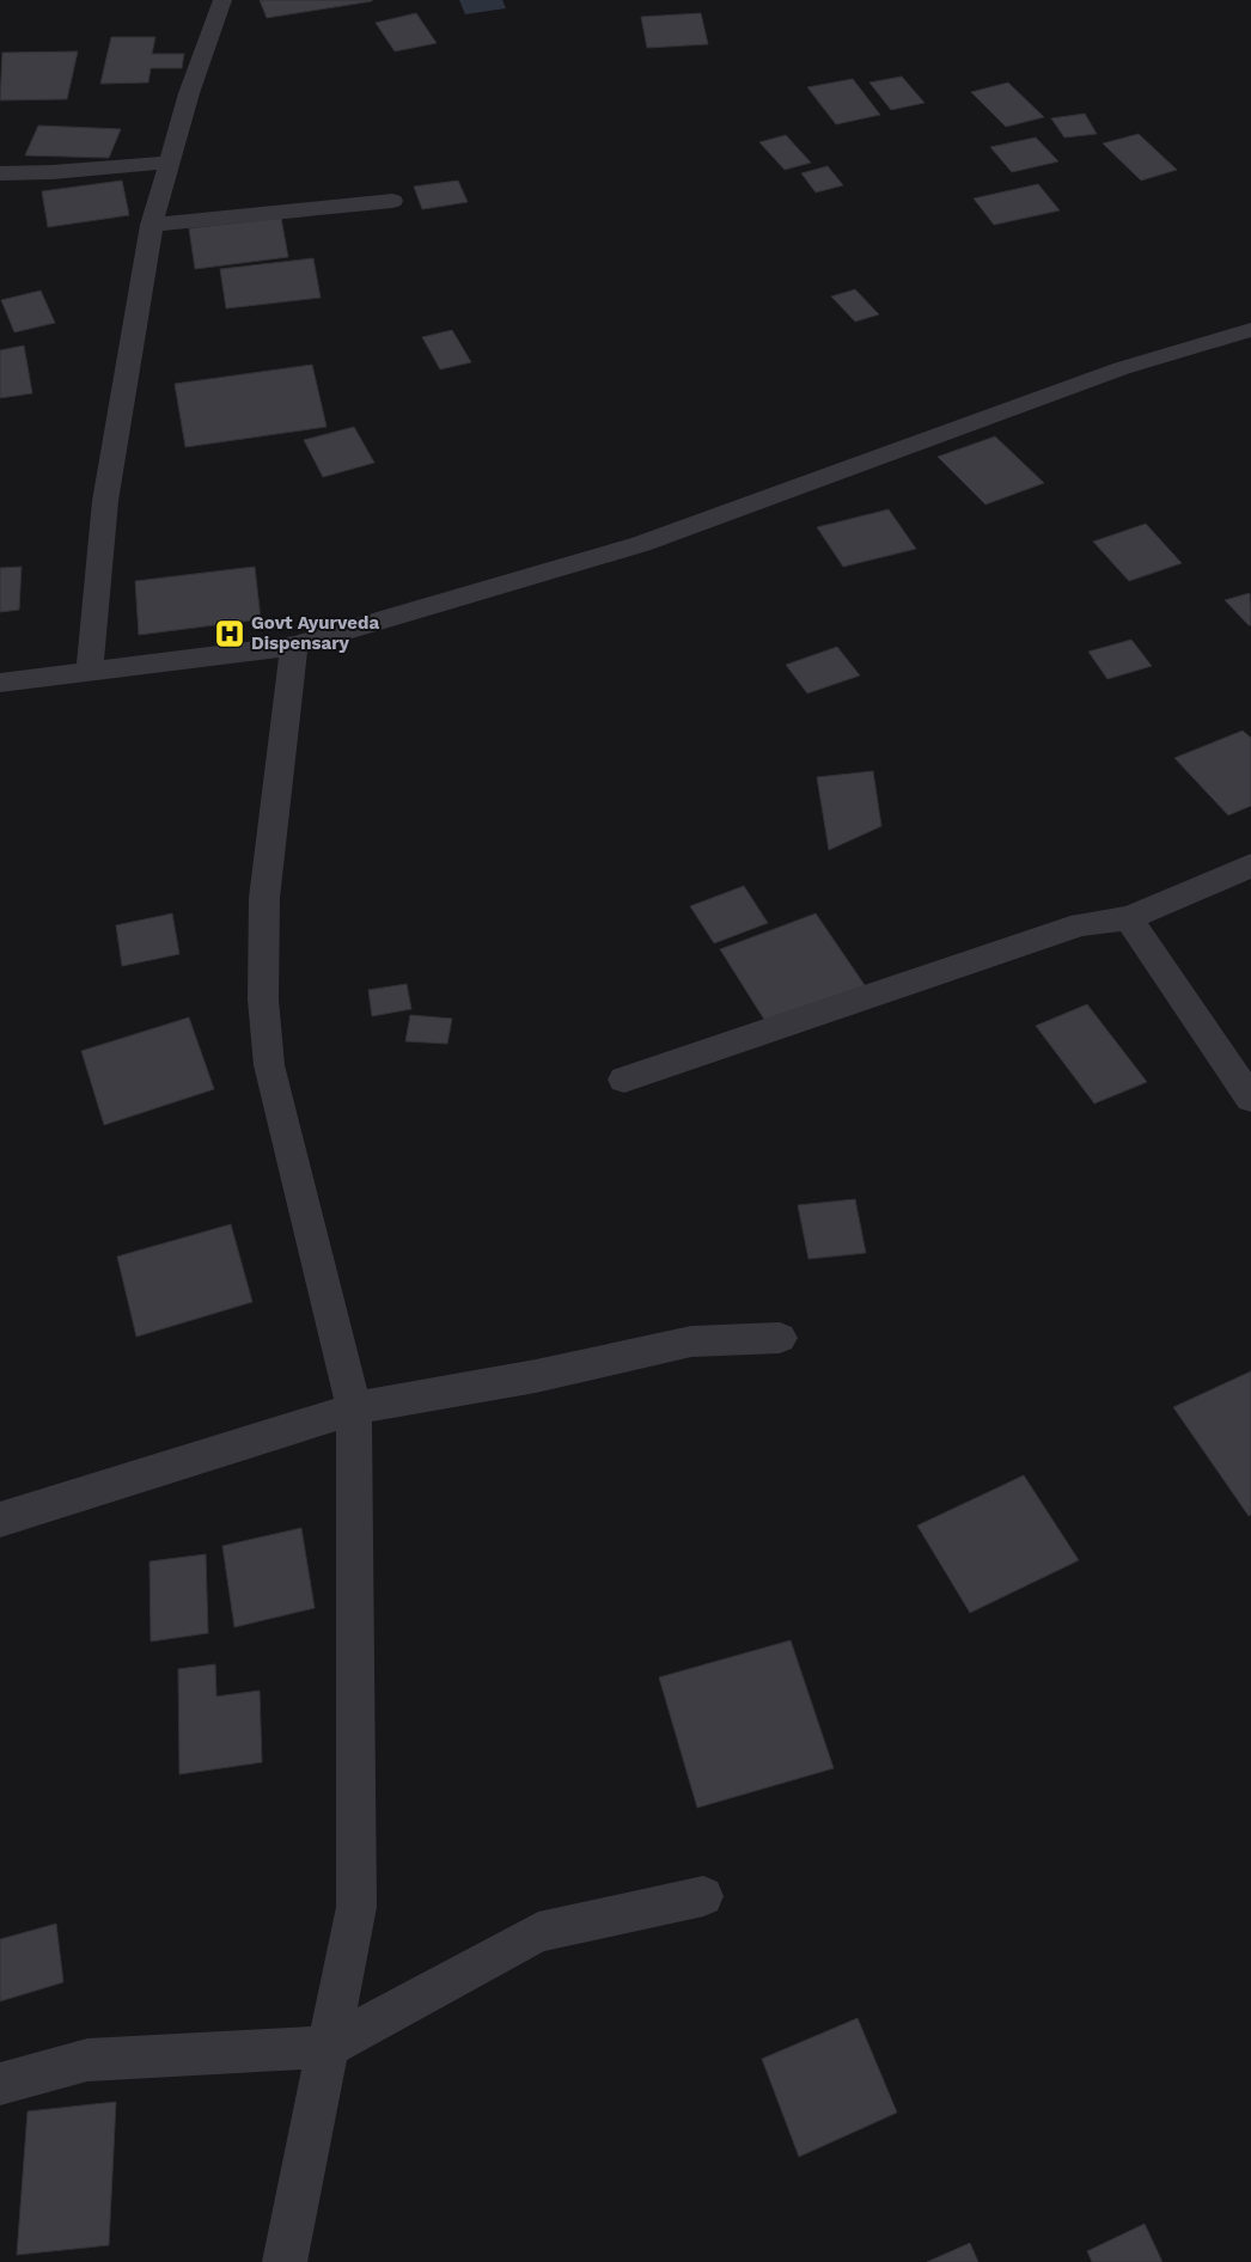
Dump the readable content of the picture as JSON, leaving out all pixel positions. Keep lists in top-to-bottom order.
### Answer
{
  "places": {
    "hospital": ["Govt Ayurveda Dispensary"]
  }
}
